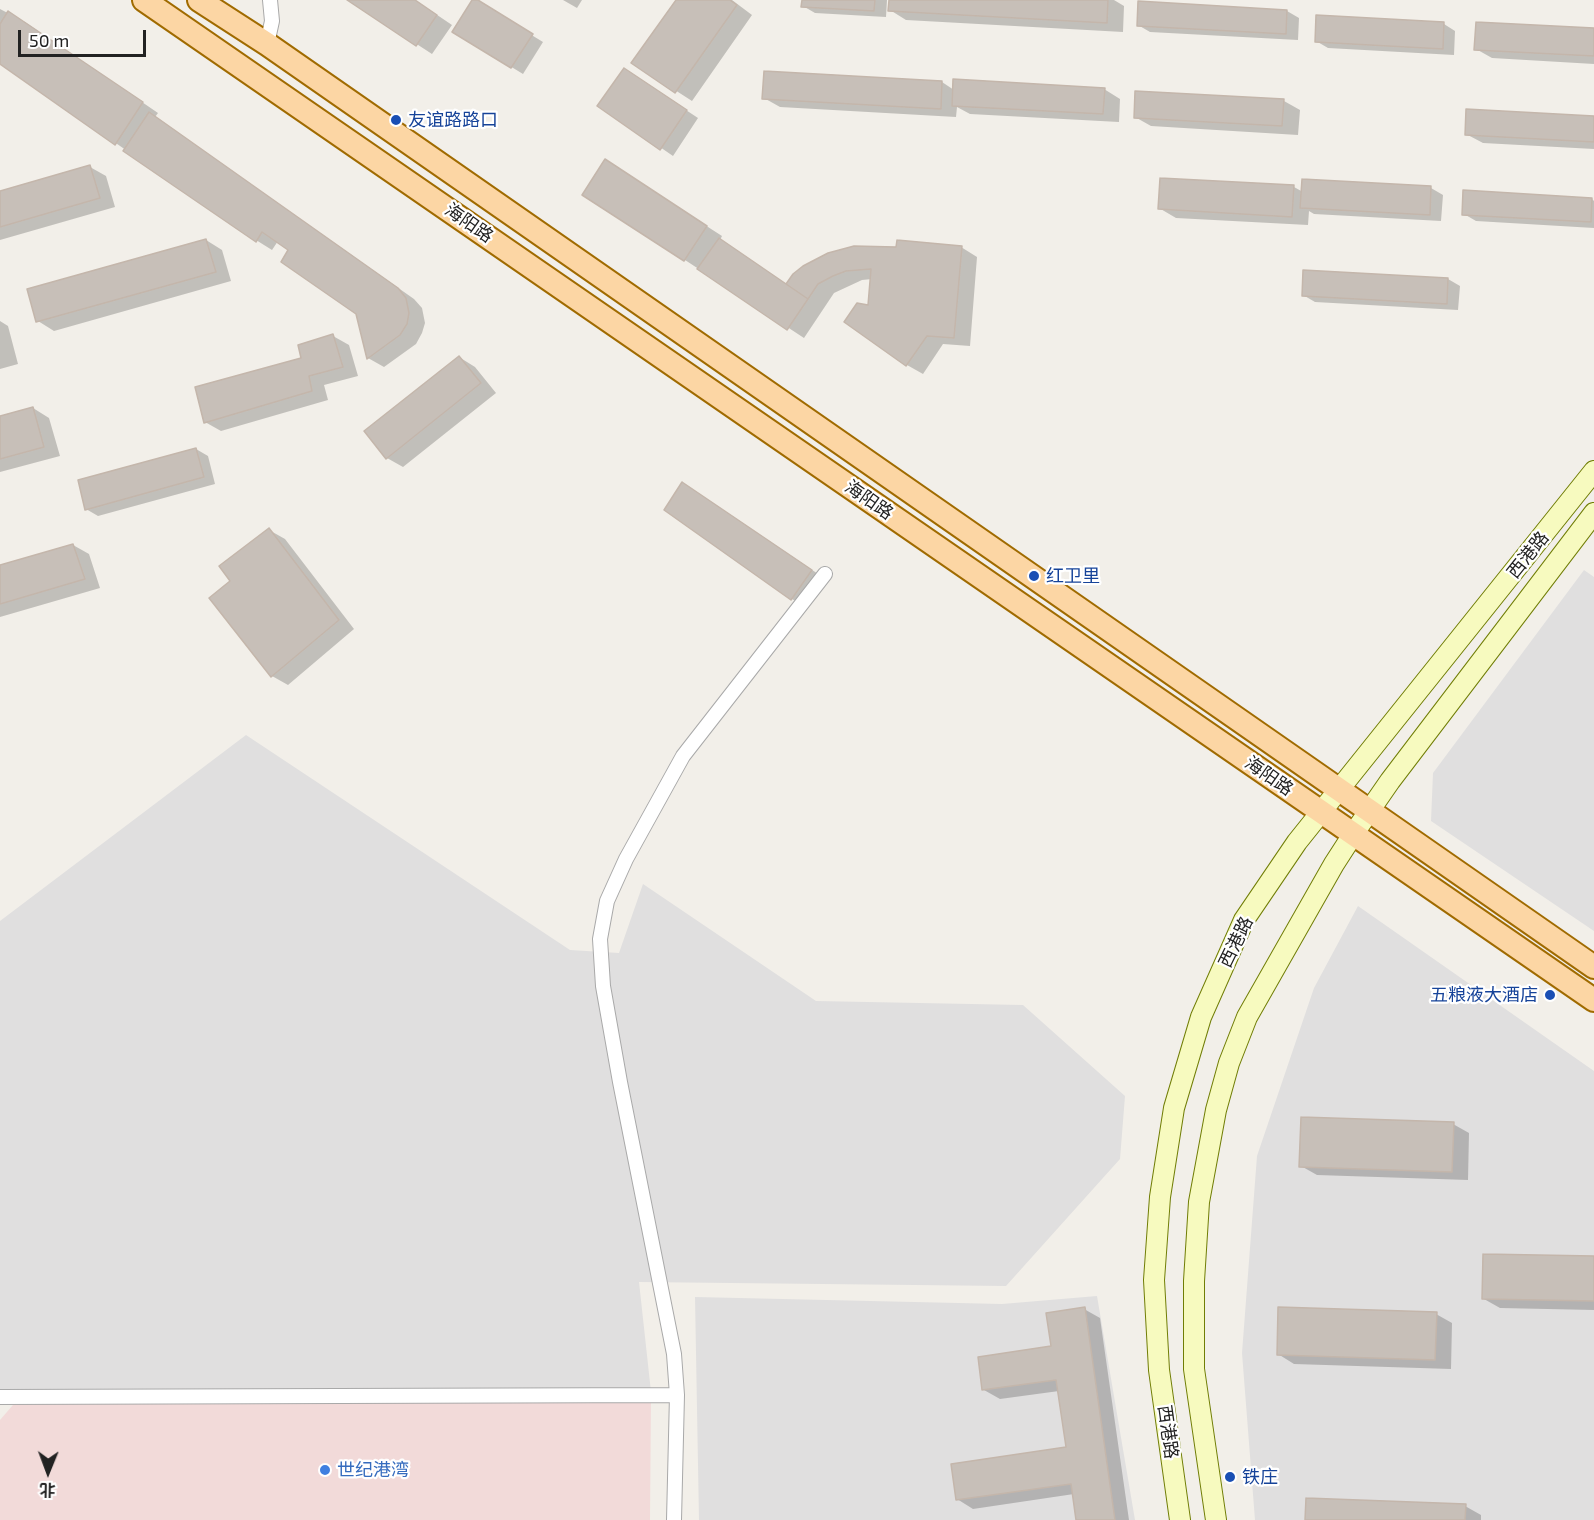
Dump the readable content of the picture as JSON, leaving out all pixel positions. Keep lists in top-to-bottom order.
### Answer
{
  "streets": {
    "main road": ["海阳路", "西港路"]
  },
  "crossings": [
    ["海阳路", "西港路"]
  ],
  "places": [
    "友谊路路口",
    "红卫里",
    "五粮液大酒店",
    "世纪港湾",
    "铁庄"
  ],
  "scale_bar": "50 m",
  "north": "bottom"
}
